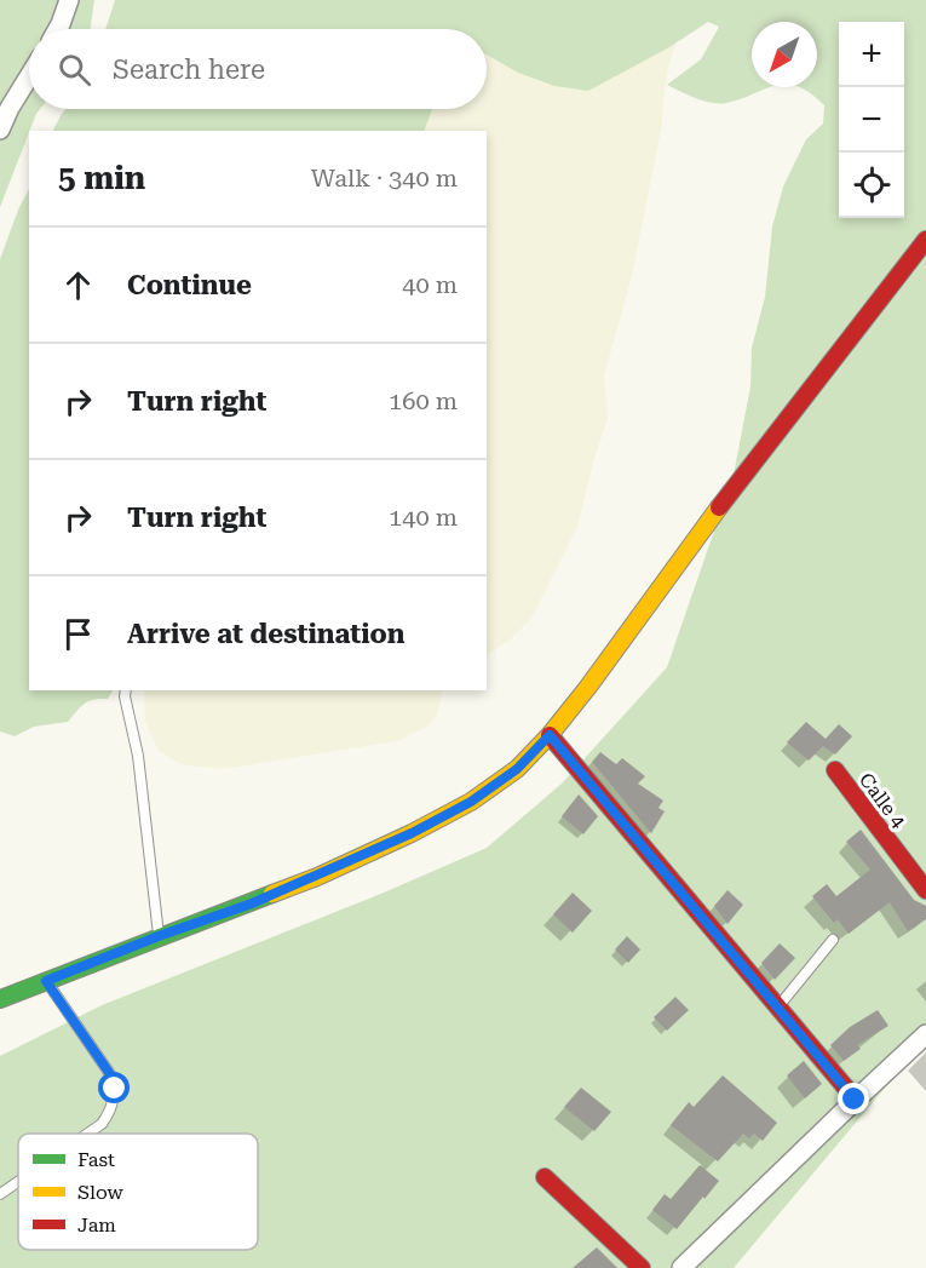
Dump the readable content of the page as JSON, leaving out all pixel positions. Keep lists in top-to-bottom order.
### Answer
{
  "streets": {
    "street": ["Calle 4"]
  },
  "legend": ["Fast", "Slow", "Jam"],
  "north": "bottom left",
  "page": {
    "map_buttons": ["+", "−"],
    "search": "Search here",
    "heading": ["5 min", "Walk · 340 m"],
    "list": [
      ["Continue", "40 m"],
      ["Turn right", "160 m"],
      ["Turn right", "140 m"],
      "Arrive at destination"
    ]
  }
}
